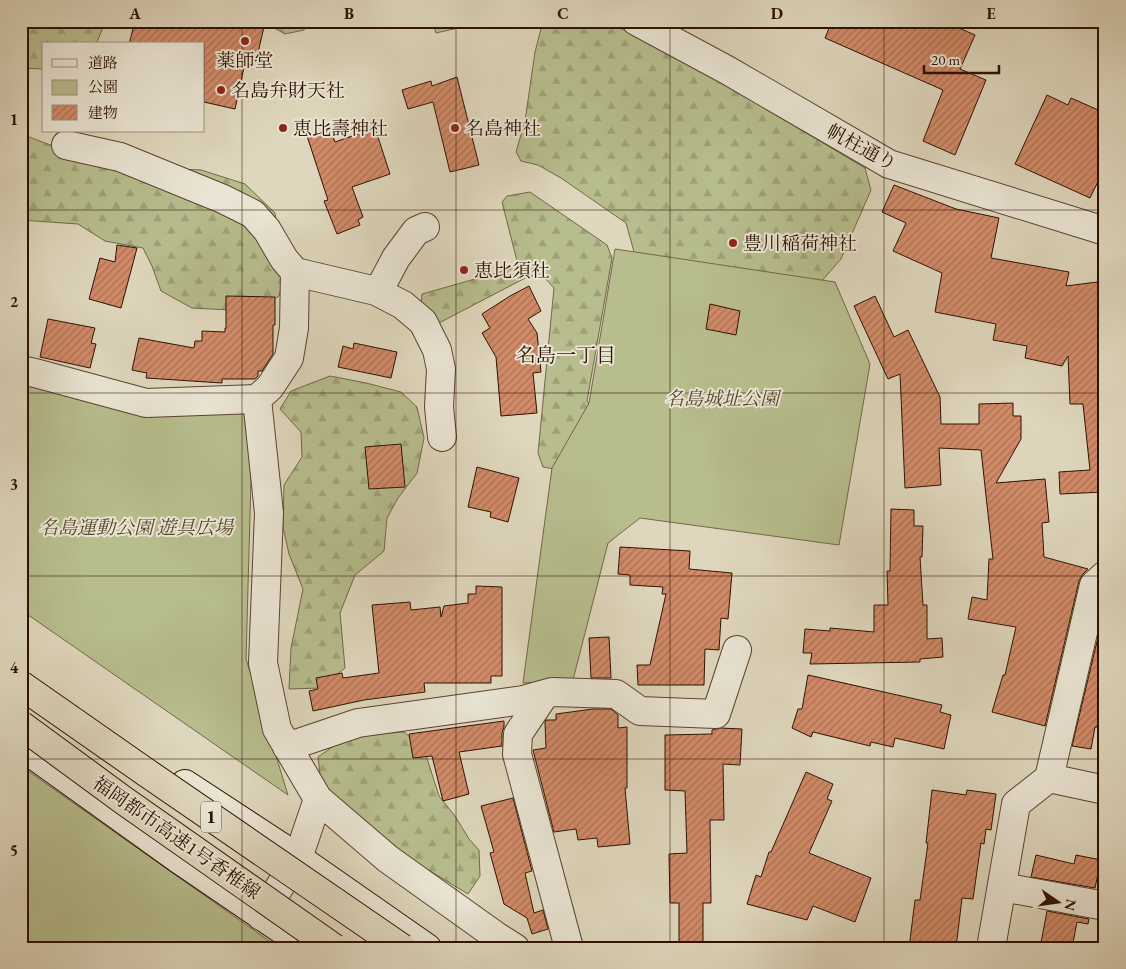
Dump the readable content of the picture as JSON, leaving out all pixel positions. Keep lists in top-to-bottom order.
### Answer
{
  "streets": {
    "highway": ["1", "福岡都市高速1号香椎線"],
    "street": ["帆柱通り"]
  },
  "districts": ["名島一丁目"],
  "parks": ["名島城址公園", "名島運動公園 遊具広場"],
  "places": [
    "薬師堂",
    "名島弁財天社",
    "恵比壽神社",
    "名島神社",
    "豊川稲荷神社",
    "恵比須社"
  ],
  "legend": ["道路", "公園", "建物"],
  "scale_bar": "20 m",
  "north": "right",
  "grid": {
    "columns": [
      "A",
      "B",
      "C",
      "D",
      "E"
    ],
    "rows": [
      "1",
      "2",
      "3",
      "4",
      "5"
    ]
  }
}
